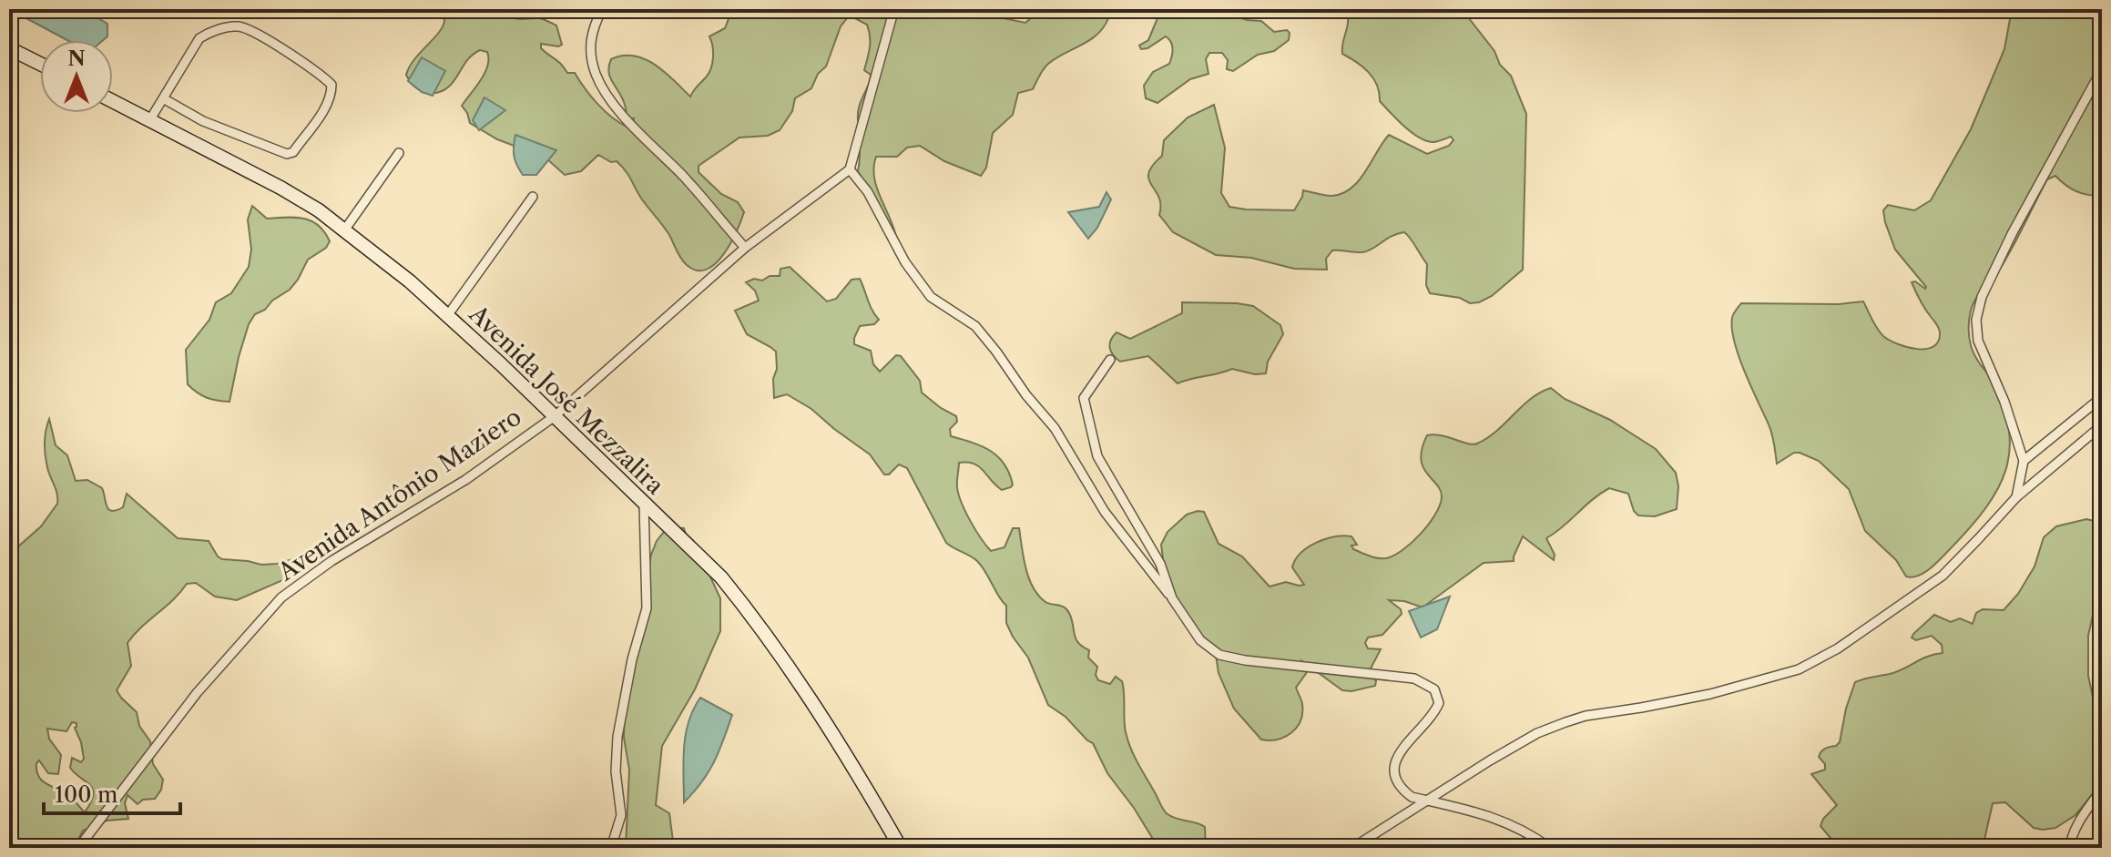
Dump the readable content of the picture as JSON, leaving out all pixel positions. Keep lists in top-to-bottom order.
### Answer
{
  "streets": {
    "main road": ["Avenida José Mezzalira"],
    "street": ["Avenida Antônio Maziero"]
  },
  "crossings": [
    ["Avenida José Mezzalira", "Avenida Antônio Maziero"]
  ],
  "scale_bar": "100 m",
  "north": "top"
}
